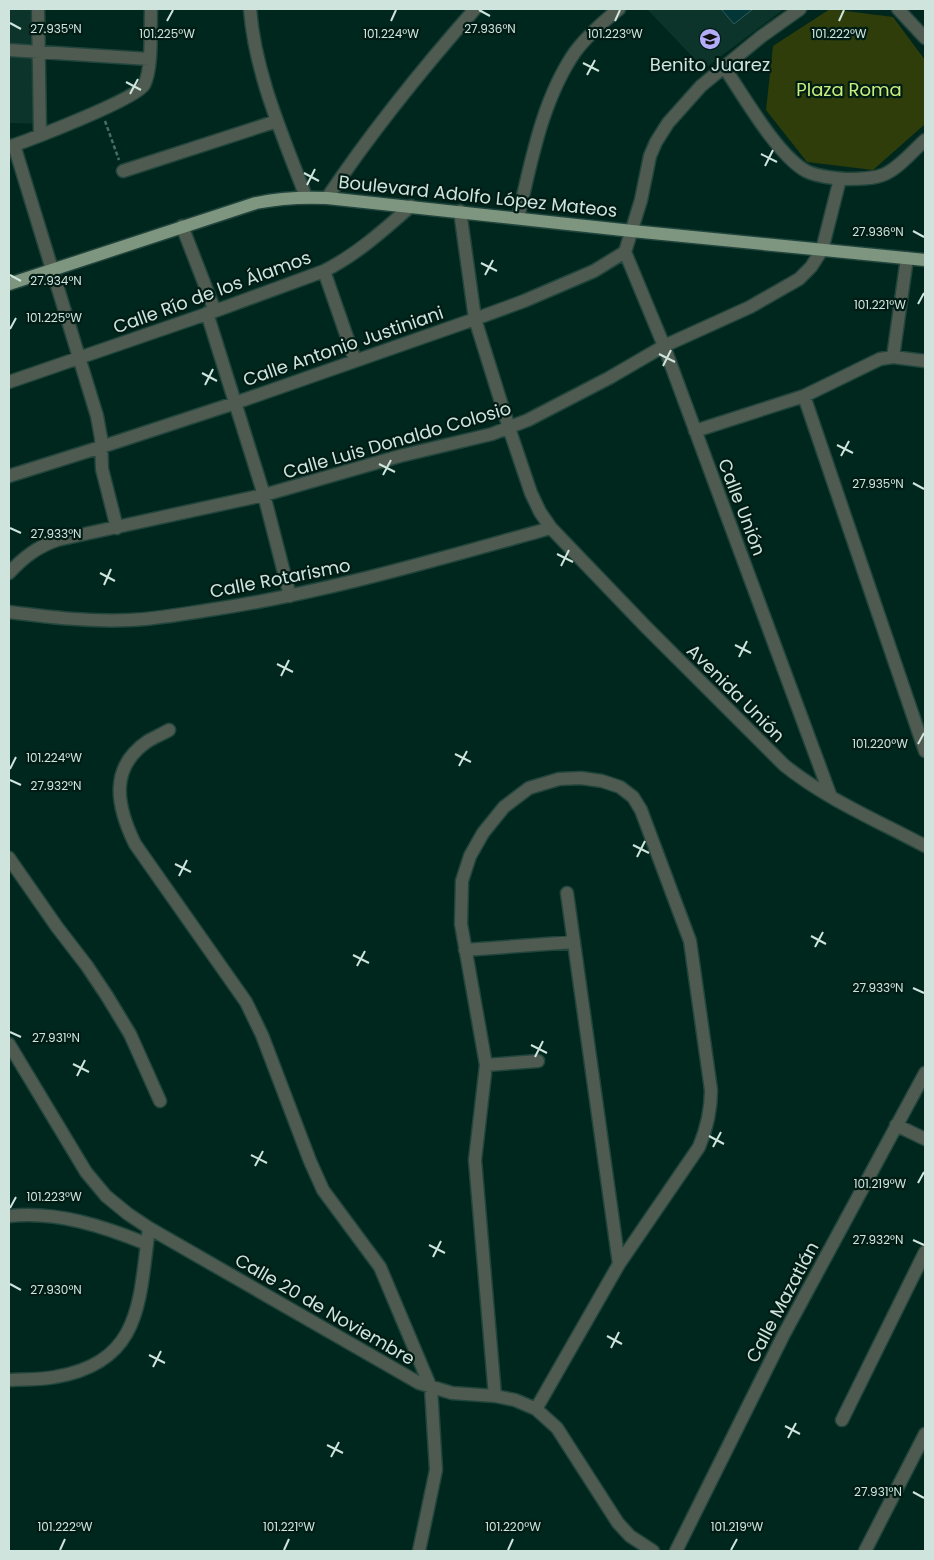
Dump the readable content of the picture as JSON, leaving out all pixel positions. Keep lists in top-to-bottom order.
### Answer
{
  "streets": {
    "main road": ["Boulevard Adolfo López Mateos"],
    "street": [
      "Calle Río de los Álamos",
      "Calle Antonio Justiniani",
      "Calle Luis Donaldo Colosio",
      "Calle Unión",
      "Calle Rotarismo",
      "Avenida Unión",
      "Calle Mazatlán",
      "Calle 20 de Noviembre"
    ]
  },
  "crossings": [
    ["Boulevard Adolfo López Mateos", "Calle Río de los Álamos"],
    ["Boulevard Adolfo López Mateos", "Calle Luis Donaldo Colosio"],
    ["Boulevard Adolfo López Mateos", "Avenida Unión"],
    ["Calle Antonio Justiniani", "Calle Unión"],
    ["Calle Antonio Justiniani", "Avenida Unión"],
    ["Calle Luis Donaldo Colosio", "Calle Unión"],
    ["Calle Luis Donaldo Colosio", "Avenida Unión"],
    ["Calle Unión", "Avenida Unión"],
    ["Calle Rotarismo", "Avenida Unión"]
  ],
  "parks": ["Plaza Roma"],
  "places": {
    "school or university": ["Benito Juarez"]
  },
  "coordinates": [
    "27.936°N",
    "27.935°N",
    "101.225°W",
    "101.224°W",
    "101.223°W",
    "101.222°W",
    "27.934°N",
    "101.221°W",
    "27.933°N",
    "101.220°W",
    "27.932°N",
    "27.931°N",
    "101.219°W",
    "27.930°N"
  ]
}
